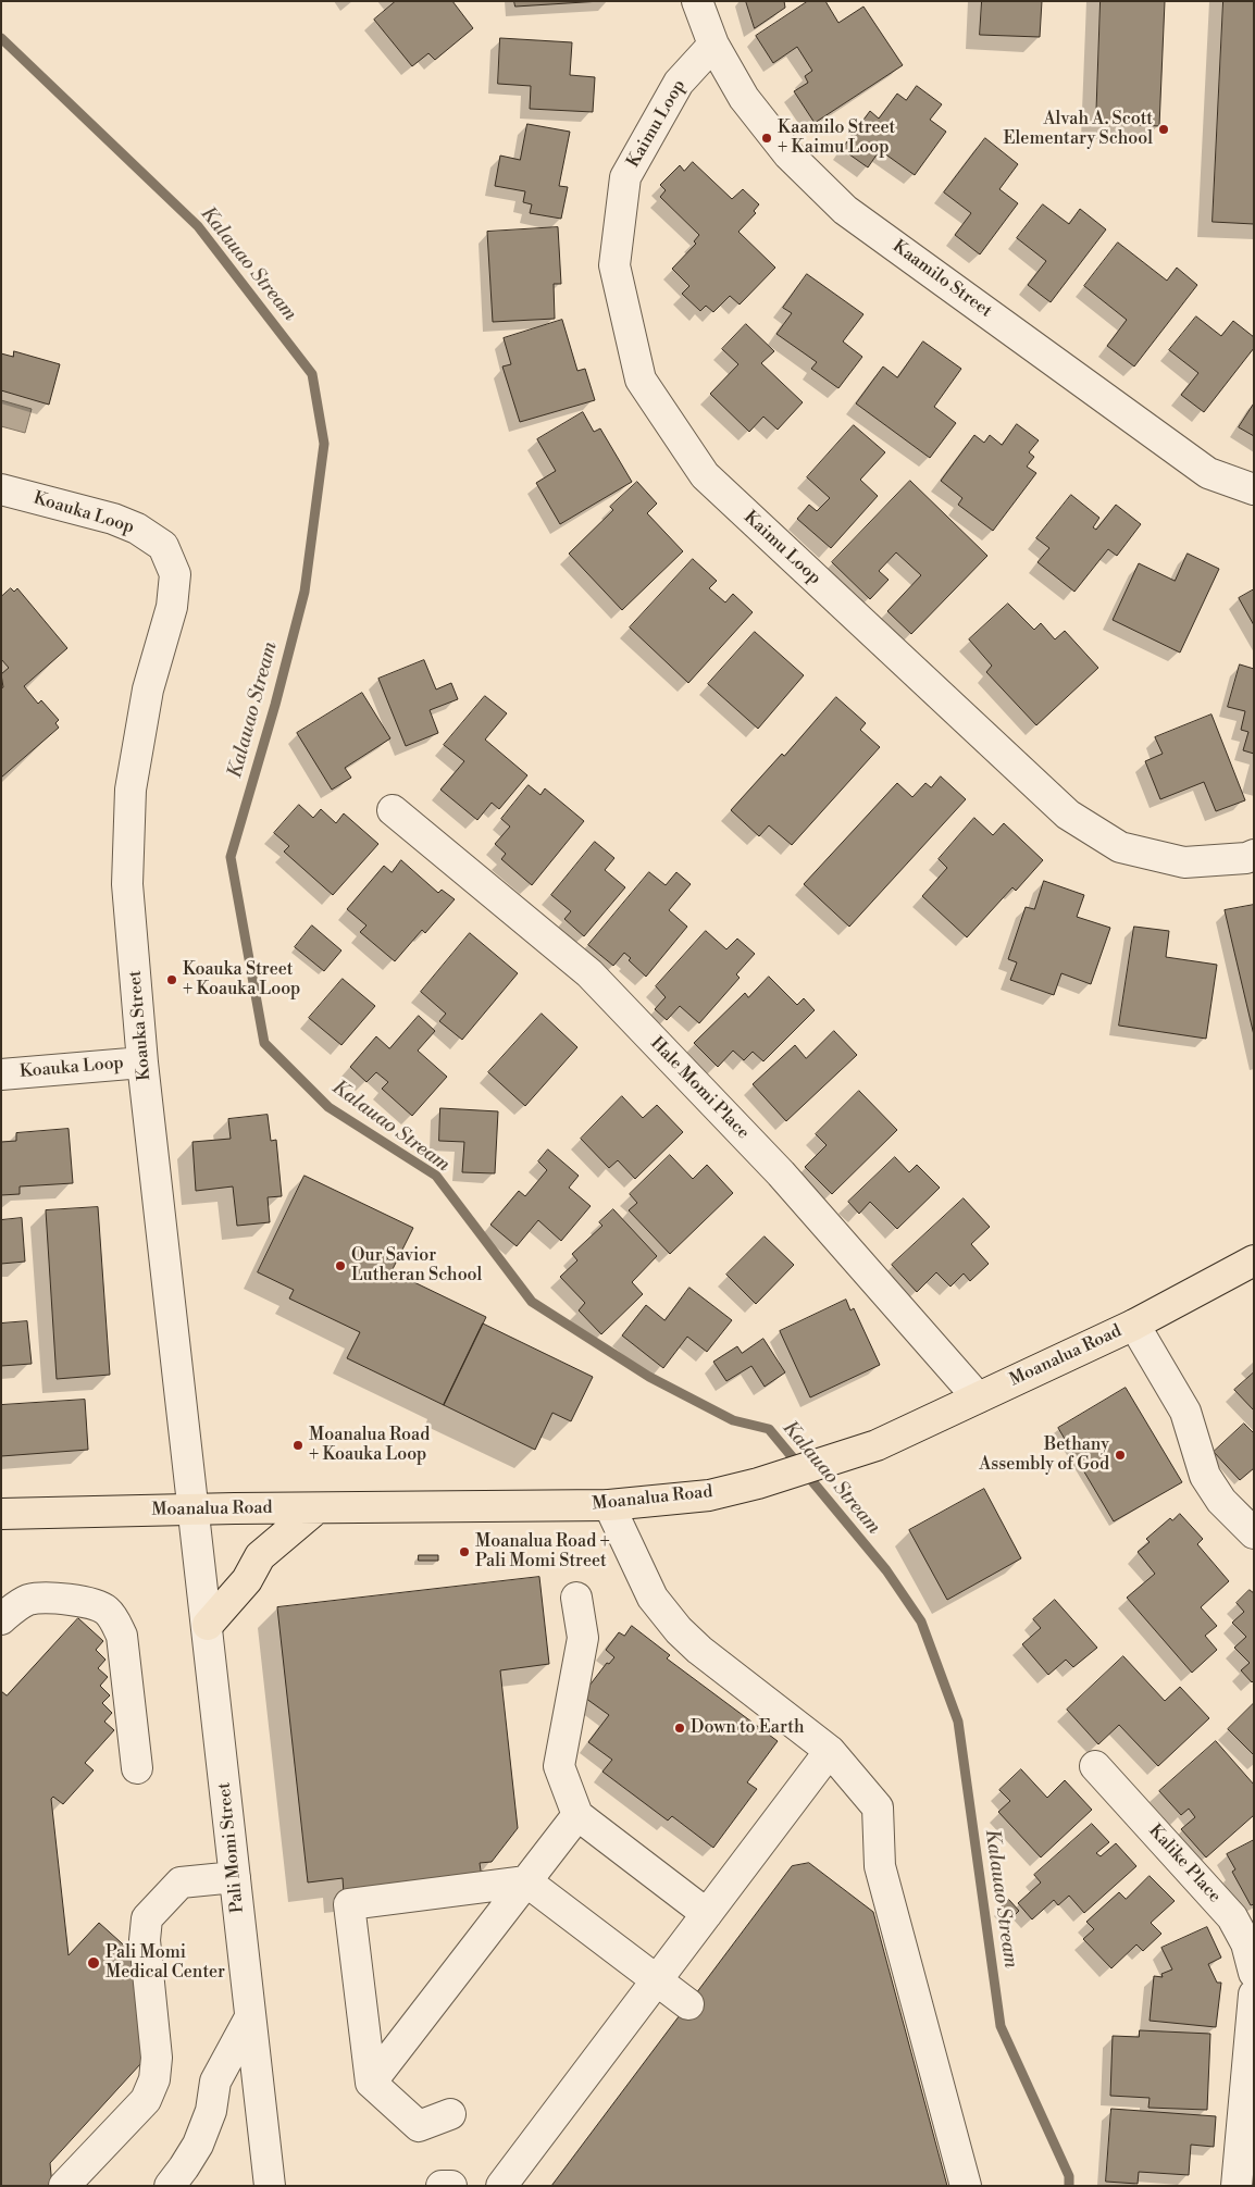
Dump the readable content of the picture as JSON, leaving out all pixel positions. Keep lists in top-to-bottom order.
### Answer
{
  "streets": {
    "main road": ["Moanalua Road"],
    "street": [
      "Kaimu Loop",
      "Kaamilo Street",
      "Koauka Loop",
      "Koauka Street",
      "Hale Momi Place",
      "Pali Momi Street",
      "Kalike Place"
    ]
  },
  "crossings": [
    ["Kaimu Loop", "Kaamilo Street"],
    ["Koauka Loop", "Koauka Street"],
    ["Koauka Street", "Moanalua Road"],
    ["Koauka Street", "Pali Momi Street"],
    ["Hale Momi Place", "Moanalua Road"],
    ["Moanalua Road", "Pali Momi Street"]
  ],
  "water": ["Kalauao Stream"],
  "places": [
    "Alvah A. Scott Elementary School",
    "Kaamilo Street + Kaimu Loop",
    "Koauka Street + Koauka Loop",
    "Our Savior Lutheran School",
    "Moanalua Road + Koauka Loop",
    "Bethany Assembly of God",
    "Moanalua Road + Pali Momi Street",
    "Down to Earth",
    "Pali Momi Medical Center"
  ]
}
